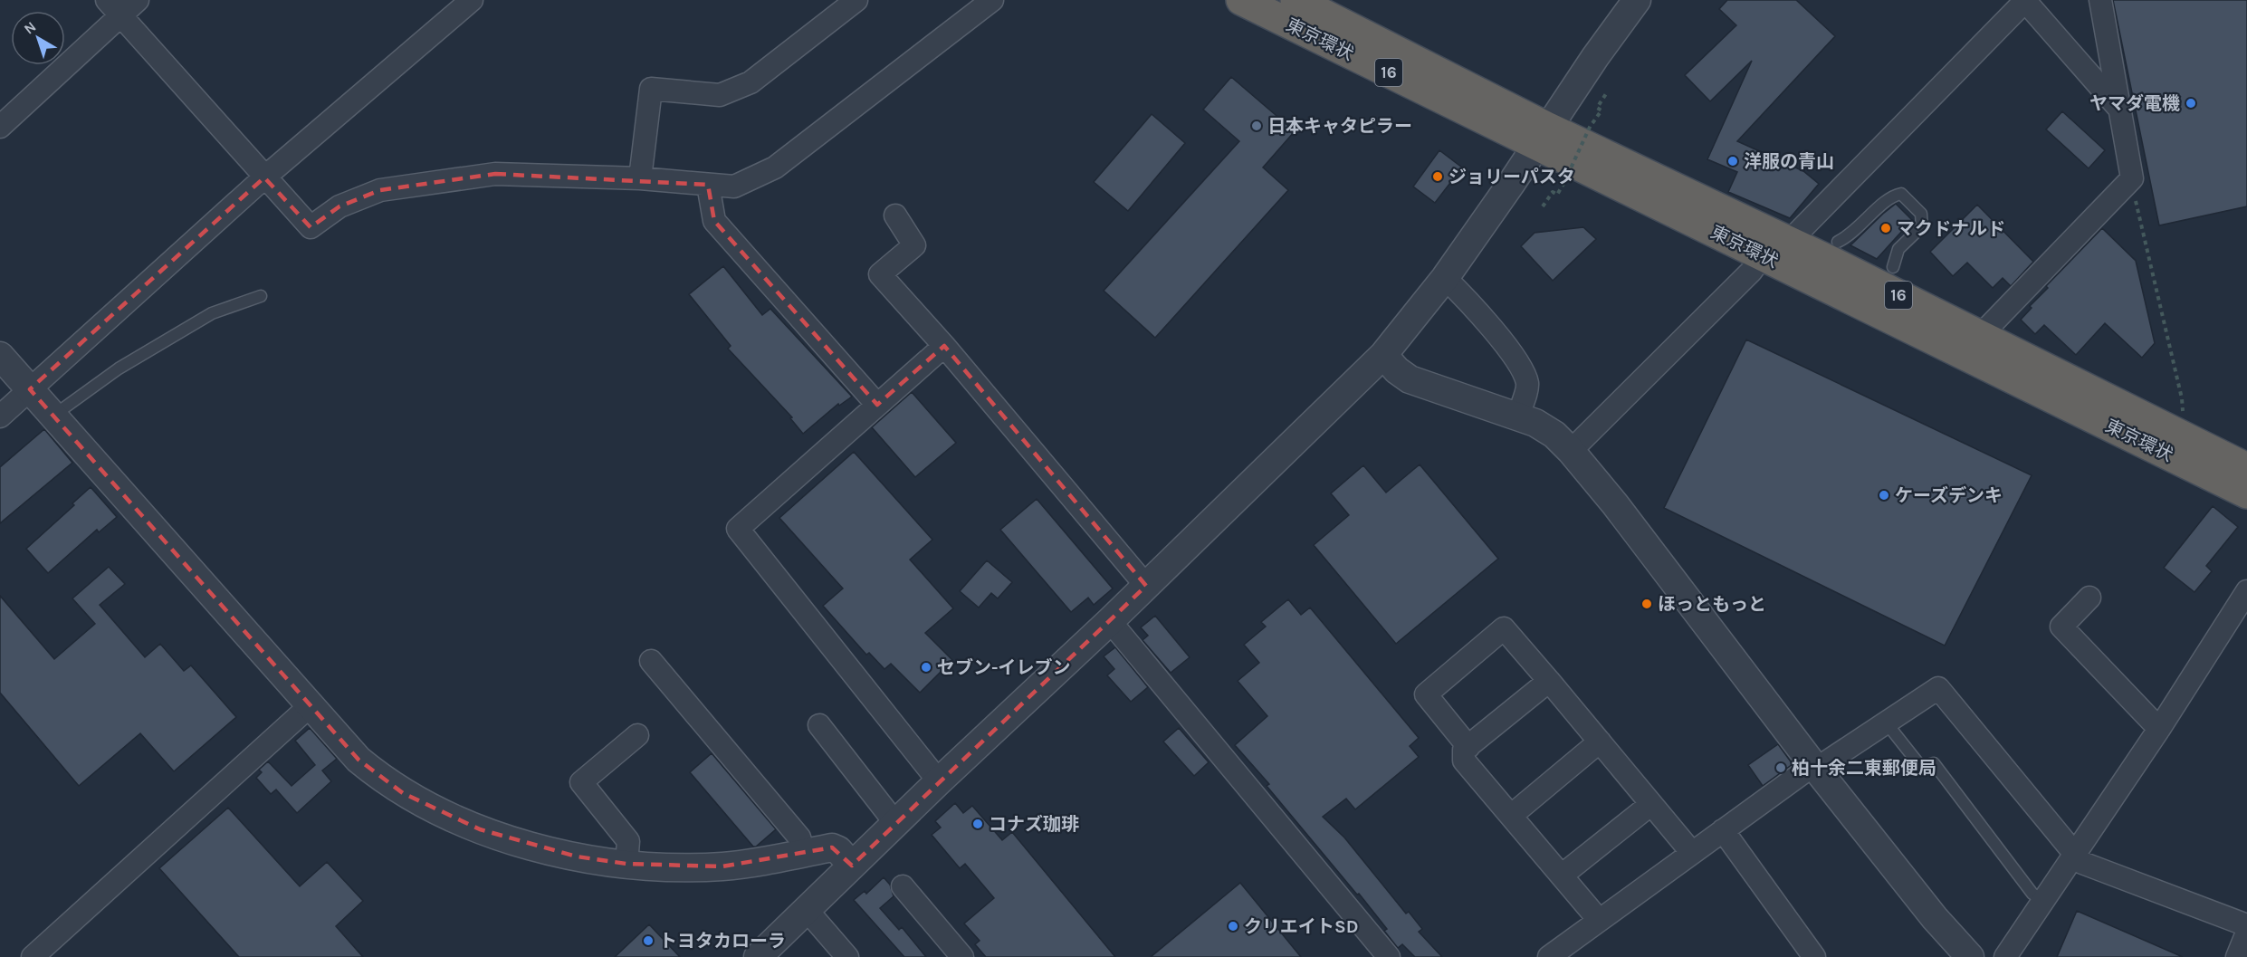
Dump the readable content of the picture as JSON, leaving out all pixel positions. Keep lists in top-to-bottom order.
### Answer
{
  "streets": {
    "highway": ["東京環状", "16"]
  },
  "places": [
    "ヤマダ電機",
    "日本キャタピラー",
    "洋服の青山",
    "ジョリーパスタ",
    "マクドナルド",
    "ケーズデンキ",
    "ほっともっと",
    "セブン-イレブン",
    "柏十余二東郵便局",
    "コナズ珈琲",
    "クリエイトSD",
    "トヨタカローラ"
  ],
  "north": "top left"
}
